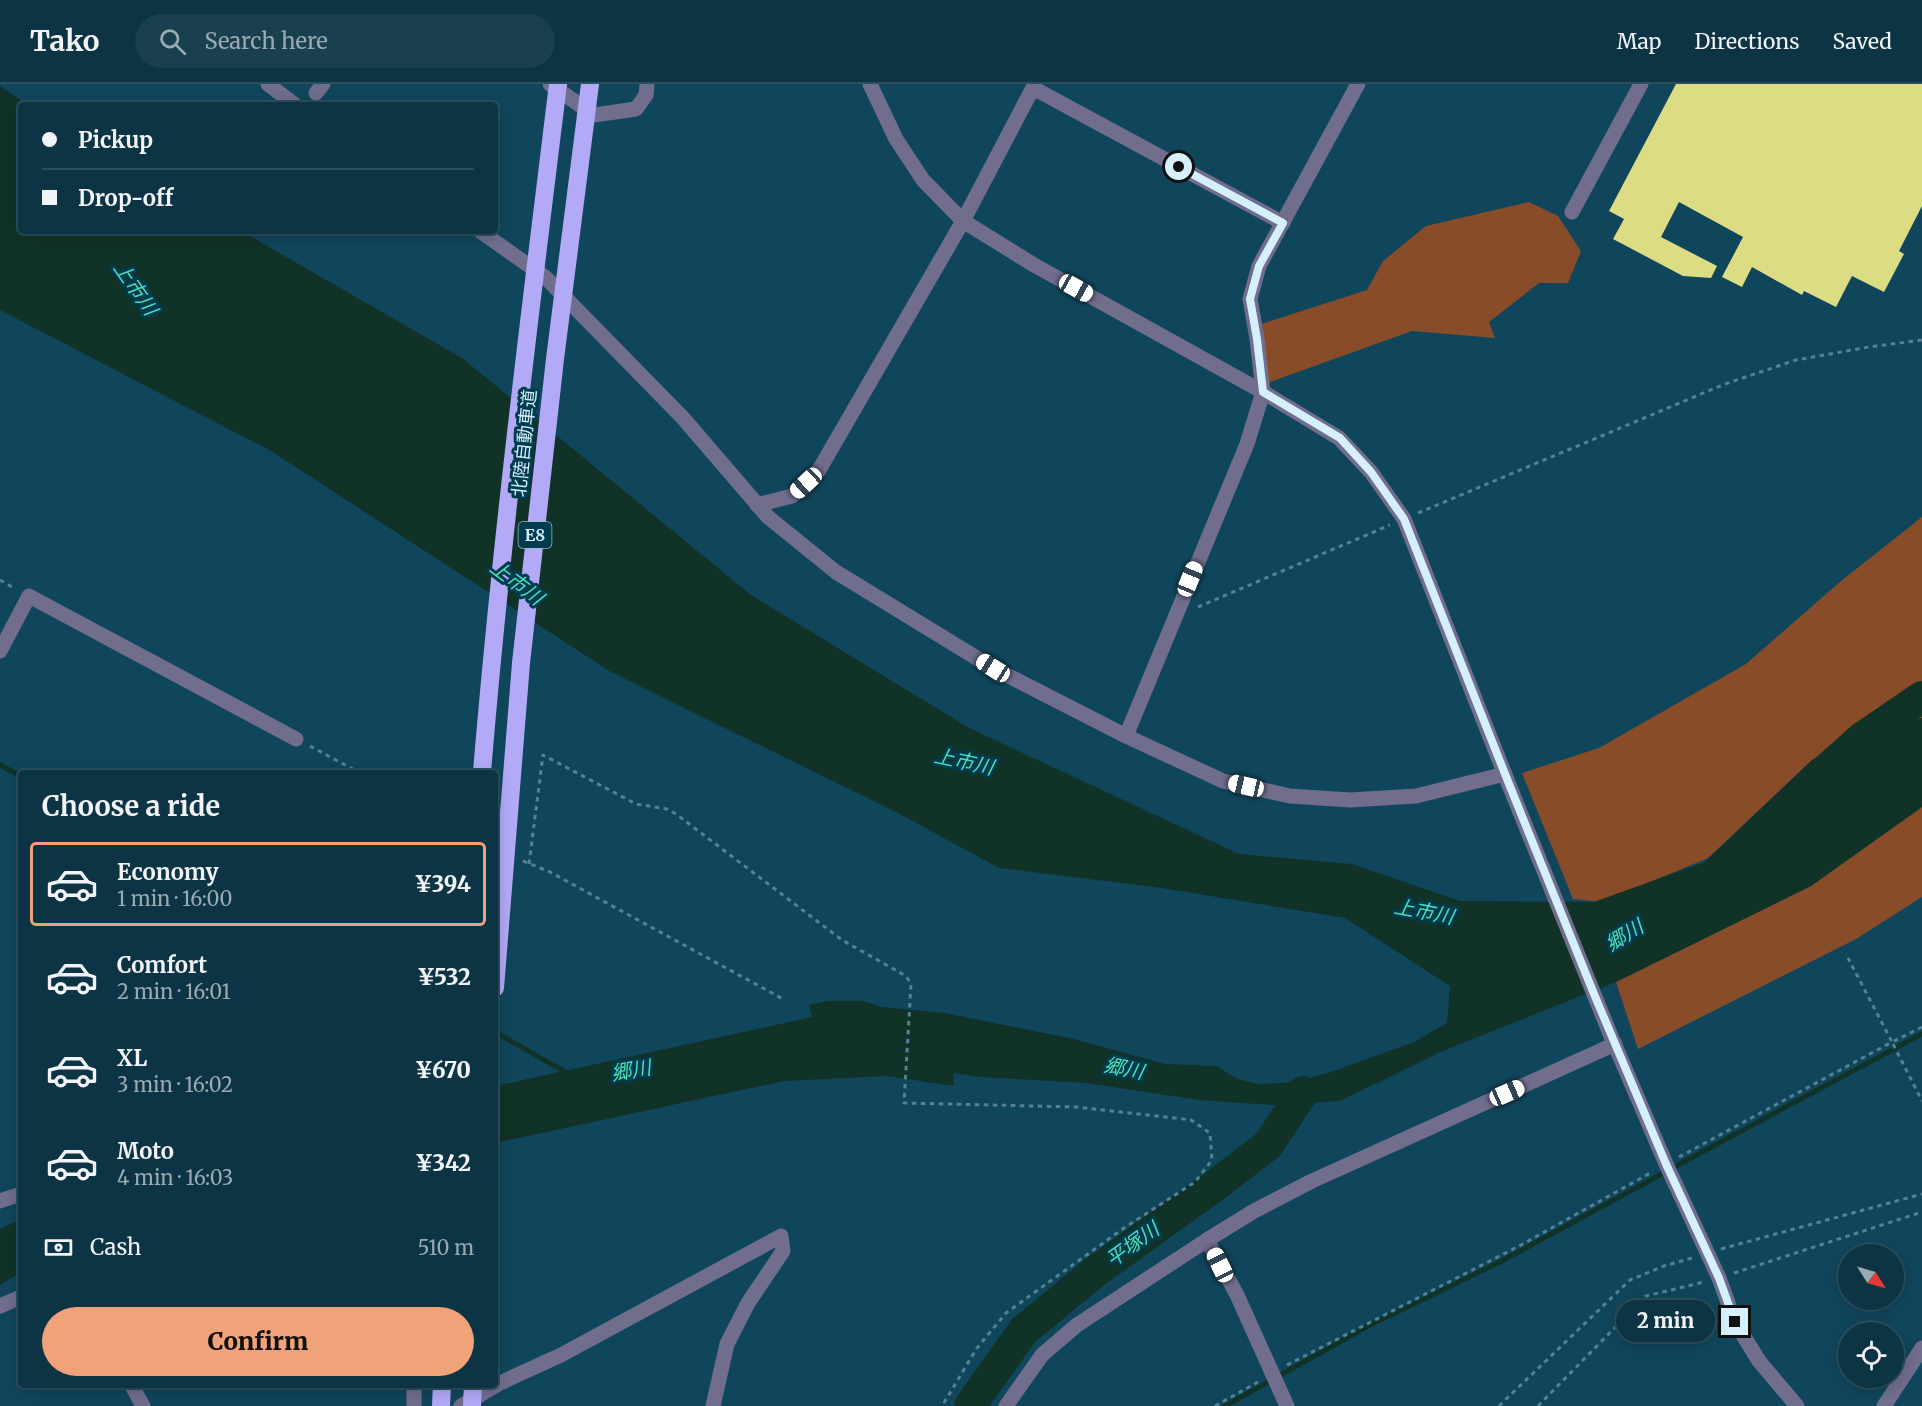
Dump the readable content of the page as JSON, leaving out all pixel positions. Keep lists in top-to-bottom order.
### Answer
{
  "streets": {
    "highway": ["北陸自動車道", "E8"]
  },
  "water": ["上市川", "郷川", "平塚川"],
  "north": "bottom right",
  "page": {
    "header": "Tako",
    "search": "Search here",
    "nav": ["Map", "Directions", "Saved"],
    "banner": ["Pickup", "Drop-off"],
    "heading": "Choose a ride",
    "list": [
      {
        "name": "Economy",
        "note": "1 min · 16:00",
        "value": "¥394"
      },
      {
        "name": "Comfort",
        "note": "2 min · 16:01",
        "value": "¥532"
      },
      {
        "name": "XL",
        "note": "3 min · 16:02",
        "value": "¥670"
      },
      {
        "name": "Moto",
        "note": "4 min · 16:03",
        "value": "¥342"
      }
    ],
    "pay": ["Cash", "510 m"],
    "buttons": "Confirm",
    "bubble": "2 min"
  }
}
